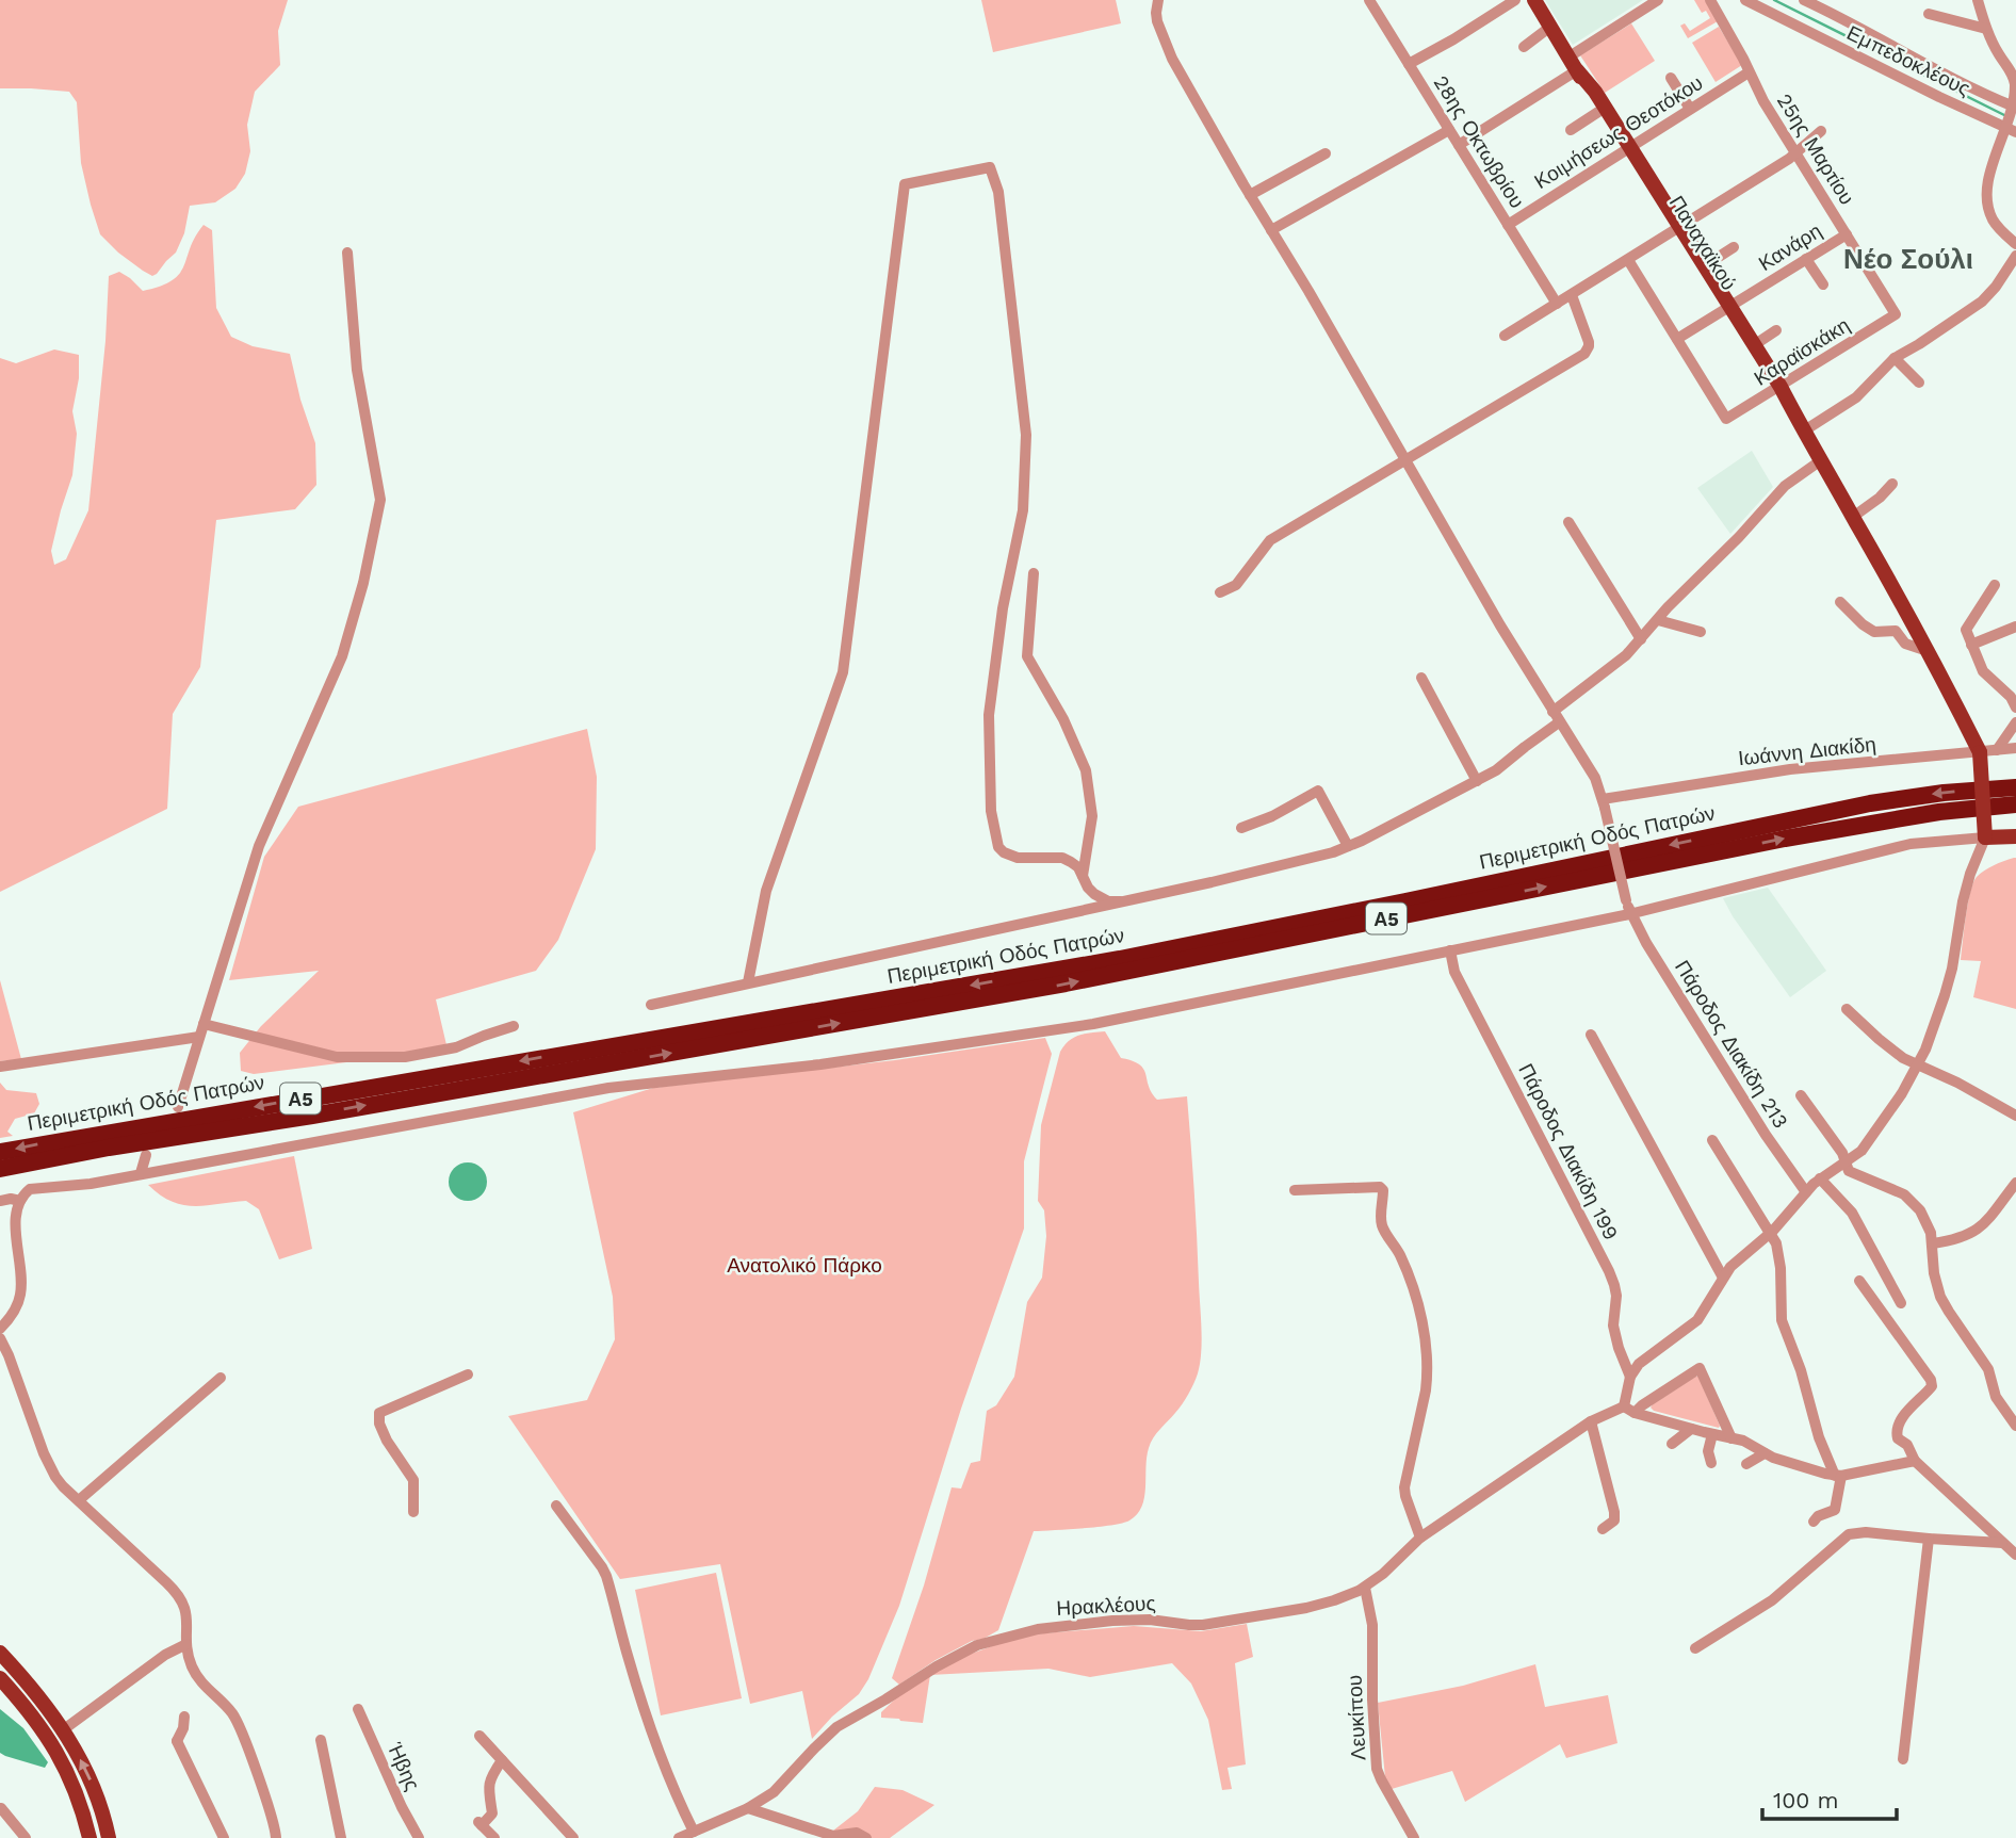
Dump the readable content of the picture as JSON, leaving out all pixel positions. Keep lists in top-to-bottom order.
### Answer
{
  "streets": {
    "highway": ["Περιμετρική Οδός Πατρών", "Α5"],
    "main road": ["Παναχαϊκού"],
    "street": [
      "Εμπεδοκλέους",
      "Κοιμήσεως Θεοτόκου",
      "28ης Οκτωβρίου",
      "25ης Μαρτίου",
      "Κανάρη",
      "Καραϊσκάκη",
      "Ιωάννη Διακίδη",
      "Πάροδος Διακίδη 213",
      "Πάροδος Διακίδη 199",
      "Ηρακλέους",
      "Λευκίπου",
      "Ήβης"
    ]
  },
  "crossings": [
    ["Κοιμήσεως Θεοτόκου", "28ης Οκτωβρίου"],
    ["Κοιμήσεως Θεοτόκου", "25ης Μαρτίου"],
    ["Κοιμήσεως Θεοτόκου", "Παναχαϊκού"],
    ["25ης Μαρτίου", "Κανάρη"],
    ["25ης Μαρτίου", "Καραϊσκάκη"],
    ["Παναχαϊκού", "Κανάρη"],
    ["Παναχαϊκού", "Καραϊσκάκη"],
    ["Παναχαϊκού", "Ιωάννη Διακίδη"],
    ["Κανάρη", "Καραϊσκάκη"],
    ["Ιωάννη Διακίδη", "Πάροδος Διακίδη 213"],
    ["Ηρακλέους", "Λευκίπου"]
  ],
  "districts": ["Νέο Σούλι"],
  "parks": ["Ανατολικό Πάρκο"],
  "scale_bar": "100 m"
}
